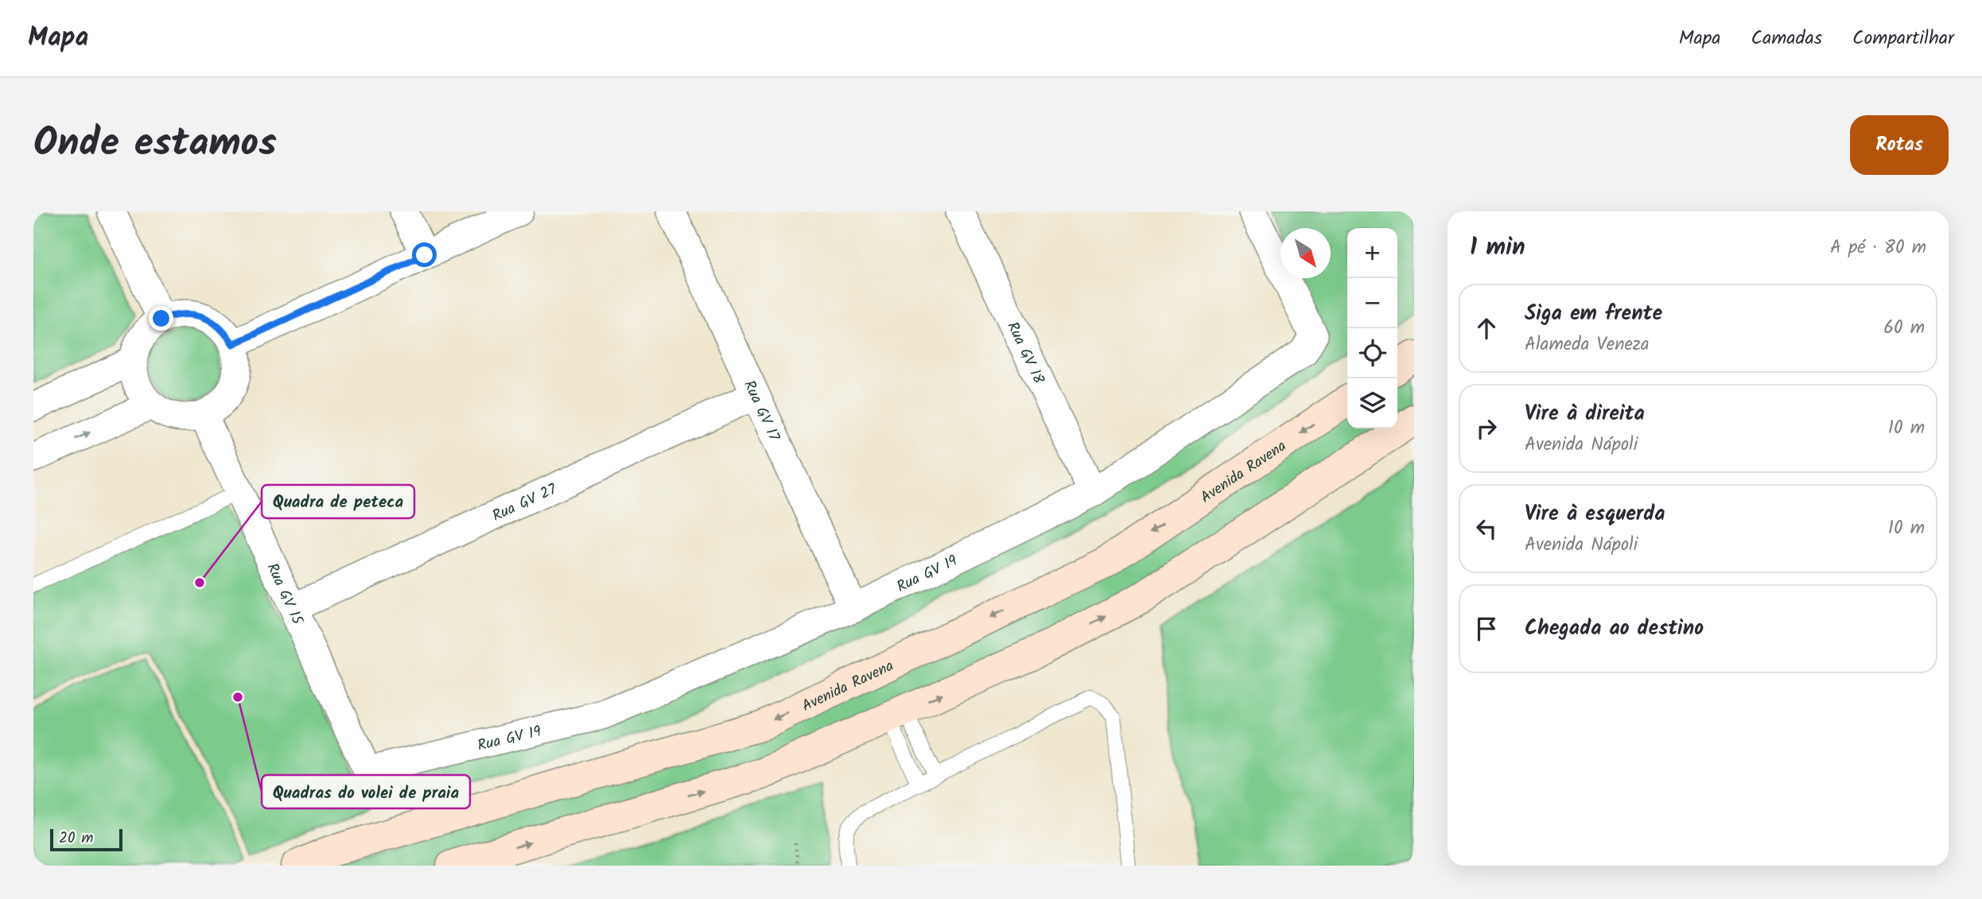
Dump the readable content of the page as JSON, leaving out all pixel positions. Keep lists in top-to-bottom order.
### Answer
{
  "streets": {
    "main road": ["Avenida Ravena"],
    "street": [
      "Rua GV 18",
      "Rua GV 17",
      "Rua GV 27",
      "Rua GV 19",
      "Rua GV 15"
    ]
  },
  "crossings": [
    ["Rua GV 18", "Rua GV 19"],
    ["Rua GV 17", "Rua GV 27"],
    ["Rua GV 17", "Rua GV 19"],
    ["Rua GV 27", "Rua GV 15"],
    ["Rua GV 19", "Rua GV 15"]
  ],
  "places": ["Quadra de peteca", "Quadras do volei de praia"],
  "scale_bar": "20 m",
  "north": "bottom right",
  "page": {
    "header": "Mapa",
    "nav": ["Mapa", "Camadas", "Compartilhar"],
    "title": "Onde estamos",
    "buttons": "Rotas",
    "heading": ["1 min", "A pé · 80 m"],
    "map_buttons": ["+", "−"],
    "list": [
      ["Siga em frente", "Alameda Veneza", "60 m"],
      ["Vire à direita", "Avenida Nápoli", "10 m"],
      ["Vire à esquerda", "Avenida Nápoli", "10 m"],
      "Chegada ao destino"
    ],
    "scale": "20 m"
  }
}
